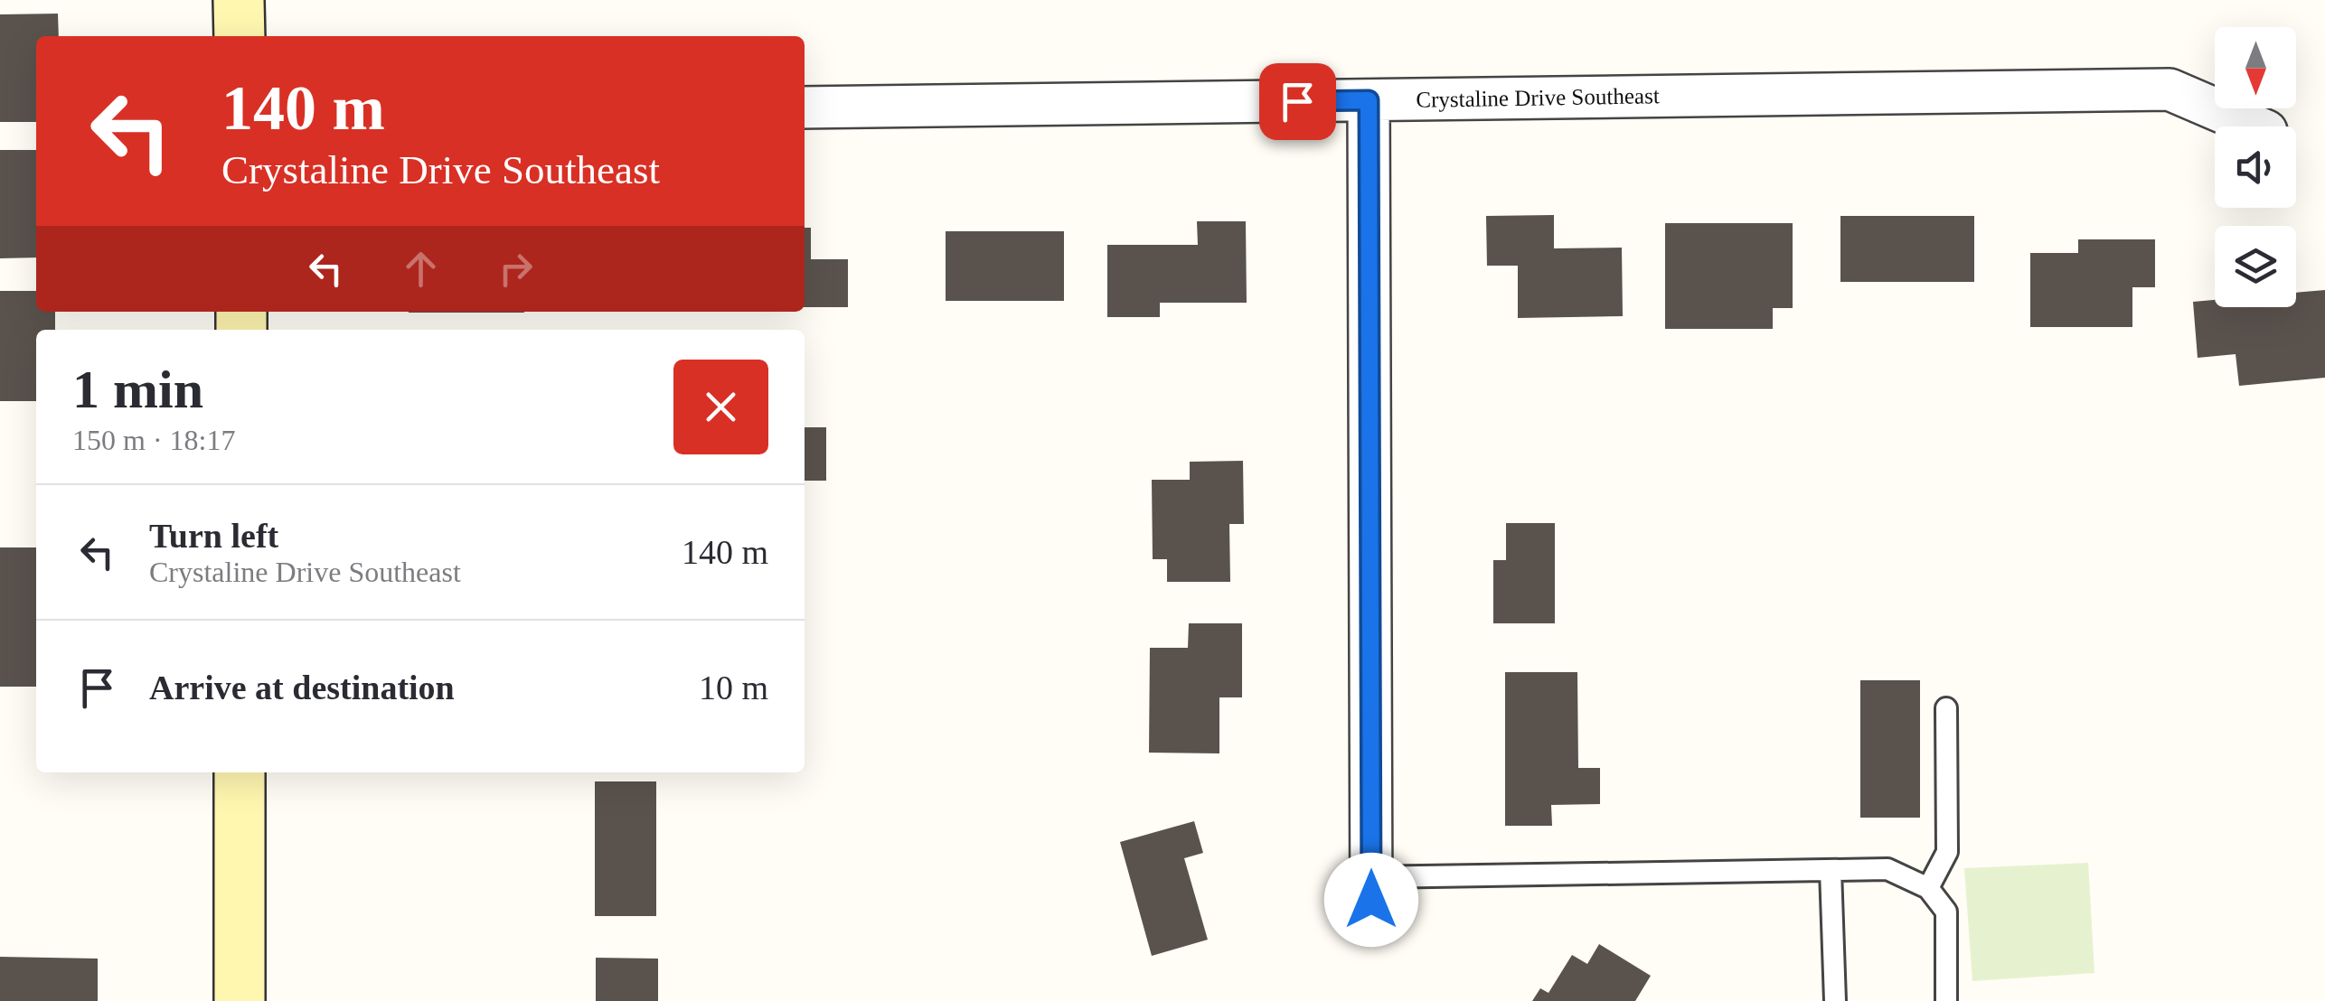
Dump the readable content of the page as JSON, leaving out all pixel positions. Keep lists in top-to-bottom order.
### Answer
{
  "streets": {
    "street": ["Crystaline Drive Southeast"]
  },
  "north": "bottom",
  "page": {
    "turn": ["140 m", "Crystaline Drive Southeast"],
    "heading": ["1 min", "150 m · 18:17"],
    "list": [
      {
        "name": "Turn left",
        "note": "Crystaline Drive Southeast",
        "value": "140 m"
      },
      {
        "name": "Arrive at destination",
        "value": "10 m"
      }
    ]
  }
}
